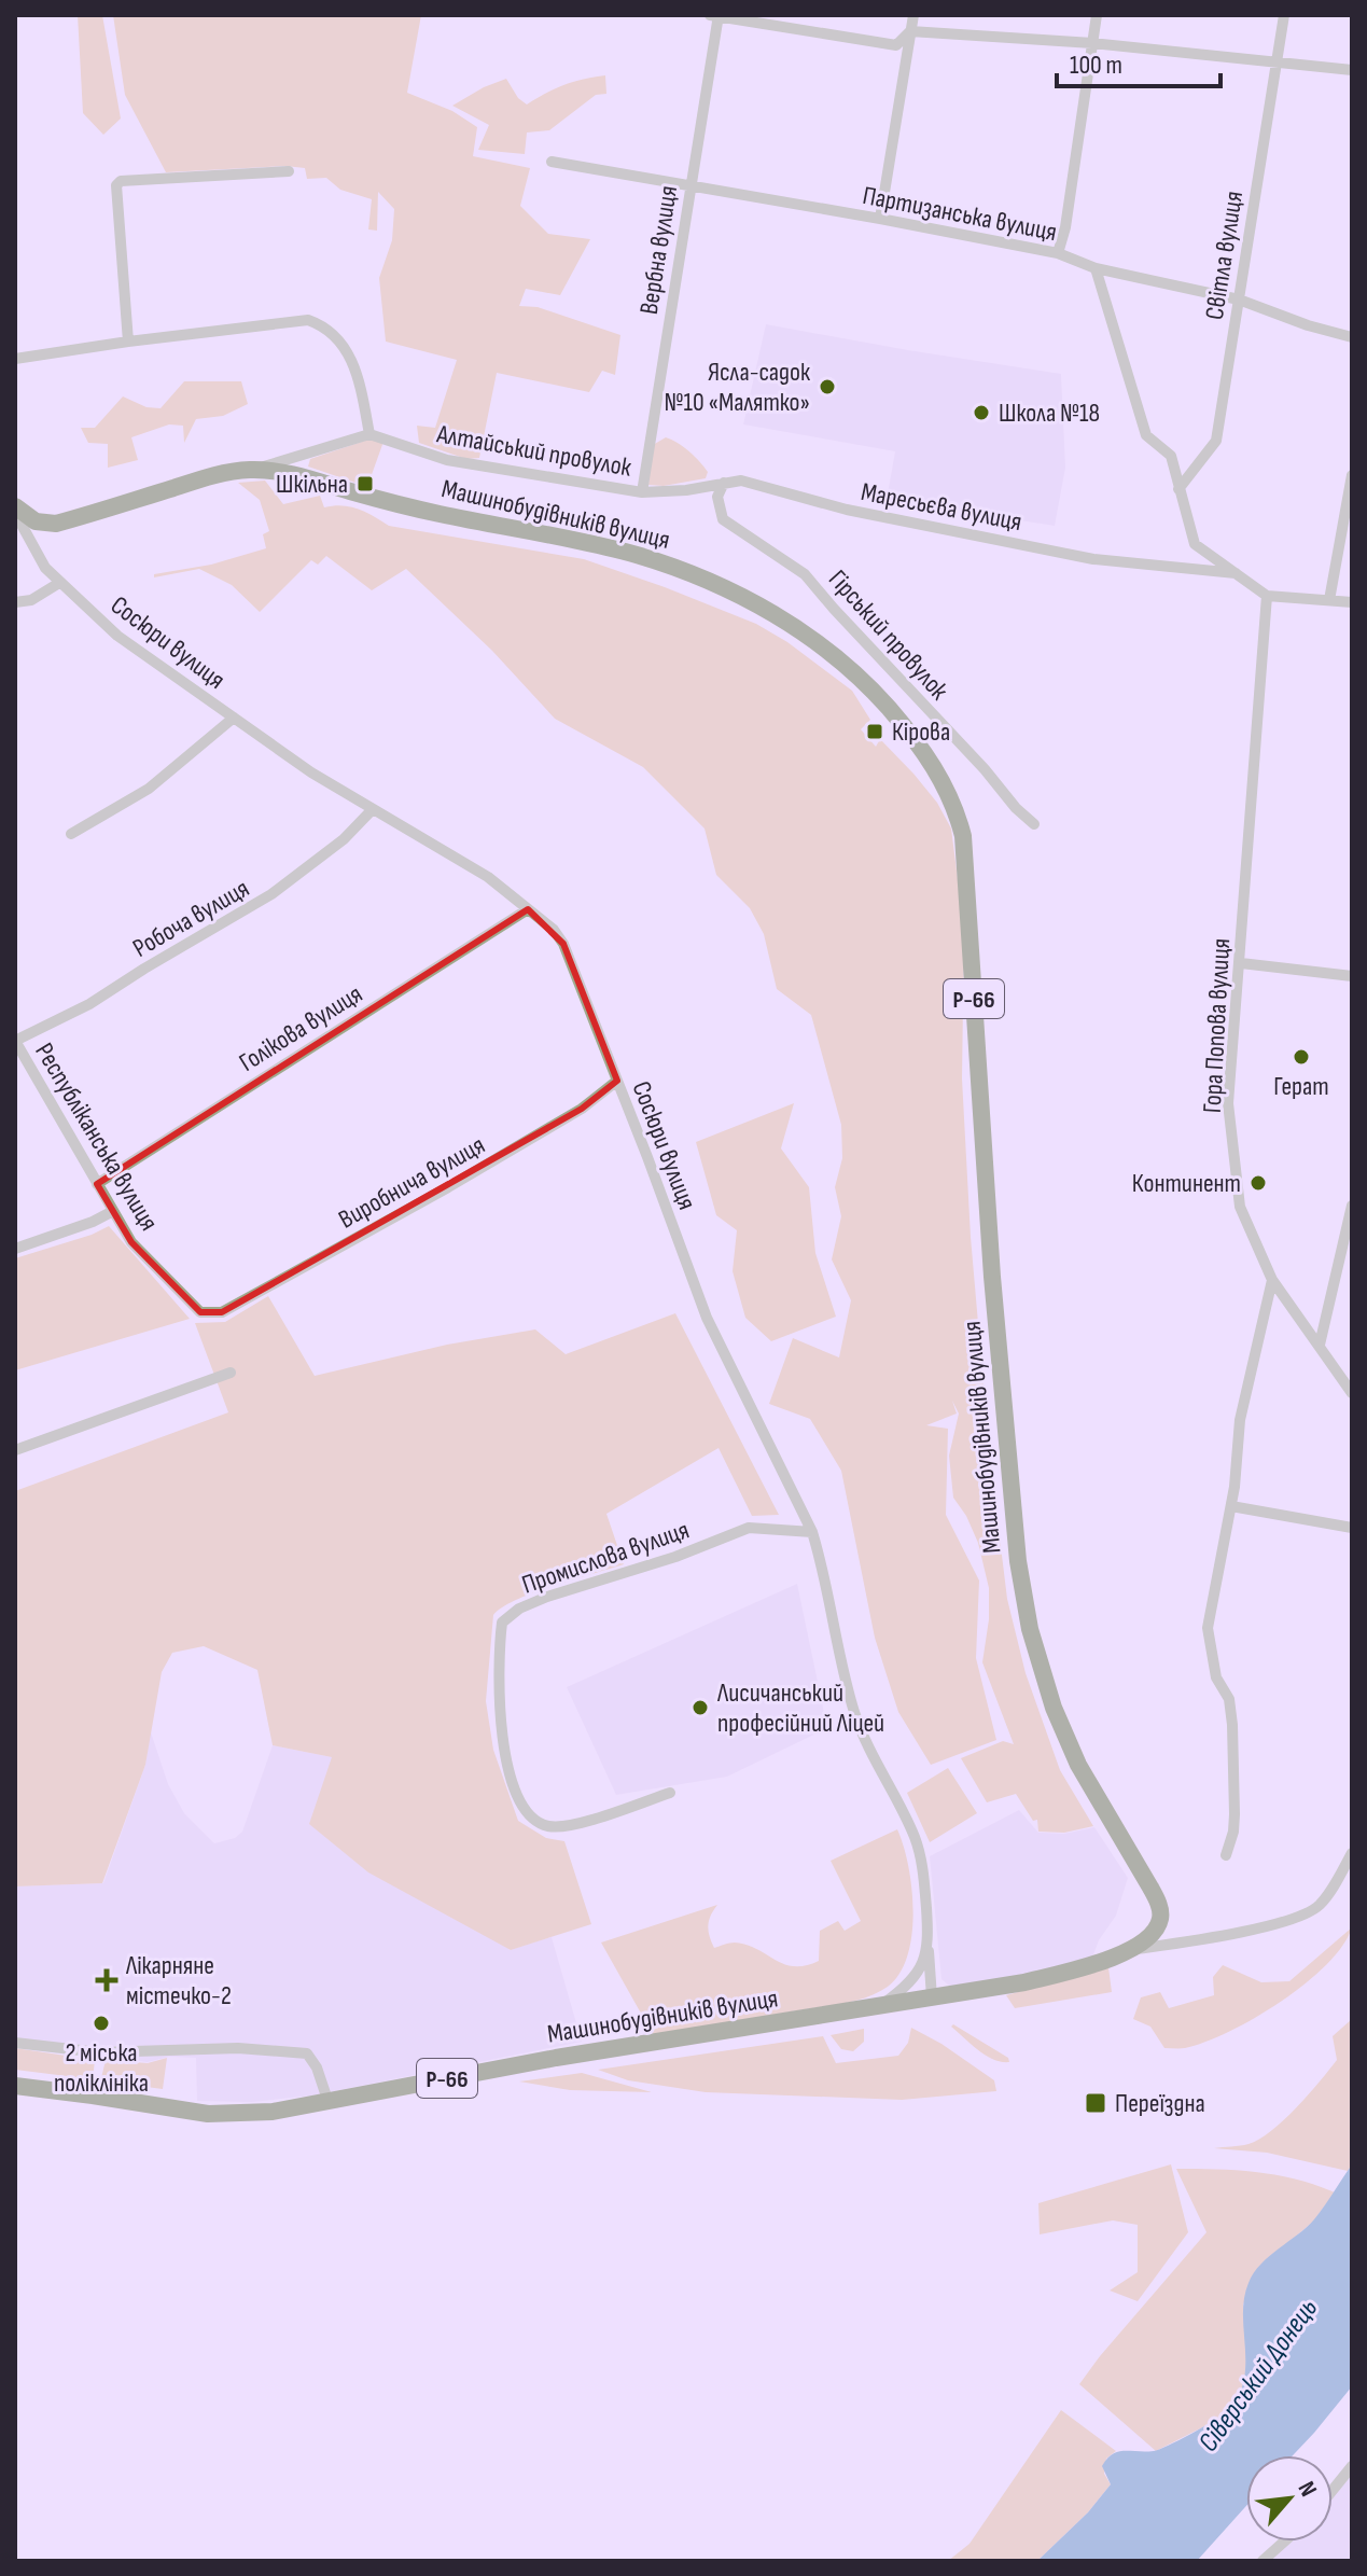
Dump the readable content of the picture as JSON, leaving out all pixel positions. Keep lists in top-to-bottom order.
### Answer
{
  "streets": {
    "main road": ["Машинобудівників вулиця", "Р-66"],
    "street": [
      "Партизанська вулиця",
      "Вербна вулиця",
      "Світла вулиця",
      "Алтайський провулок",
      "Маресьєва вулиця",
      "Гірський провулок",
      "Сосюри вулиця",
      "Робоча вулиця",
      "Гора Попова вулиця",
      "Голікова вулиця",
      "Республіканська вулиця",
      "Виробнича вулиця",
      "Промислова вулиця"
    ]
  },
  "crossings": [
    ["Партизанська вулиця", "Вербна вулиця"],
    ["Партизанська вулиця", "Світла вулиця"],
    ["Вербна вулиця", "Алтайський провулок"],
    ["Вербна вулиця", "Маресьєва вулиця"],
    ["Алтайський провулок", "Маресьєва вулиця"],
    ["Маресьєва вулиця", "Гірський провулок"],
    ["Машинобудівників вулиця", "Сосюри вулиця"],
    ["Сосюри вулиця", "Робоча вулиця"],
    ["Сосюри вулиця", "Голікова вулиця"],
    ["Сосюри вулиця", "Виробнича вулиця"],
    ["Сосюри вулиця", "Промислова вулиця"],
    ["Робоча вулиця", "Республіканська вулиця"],
    ["Голікова вулиця", "Республіканська вулиця"],
    ["Республіканська вулиця", "Виробнича вулиця"]
  ],
  "water": ["Сіверський Донець"],
  "places": {
    "other": [
      "Ясла-садок №10 «Малятко»",
      "Школа №18",
      "Герат",
      "Континент",
      "Лисичанський професійний Ліцей",
      "2 міська поліклініка"
    ],
    "transit": ["Шкільна", "Кірова", "Переїздна"],
    "health": ["Лікарняне містечко-2"]
  },
  "scale_bar": "100 m",
  "north": "top right"
}
